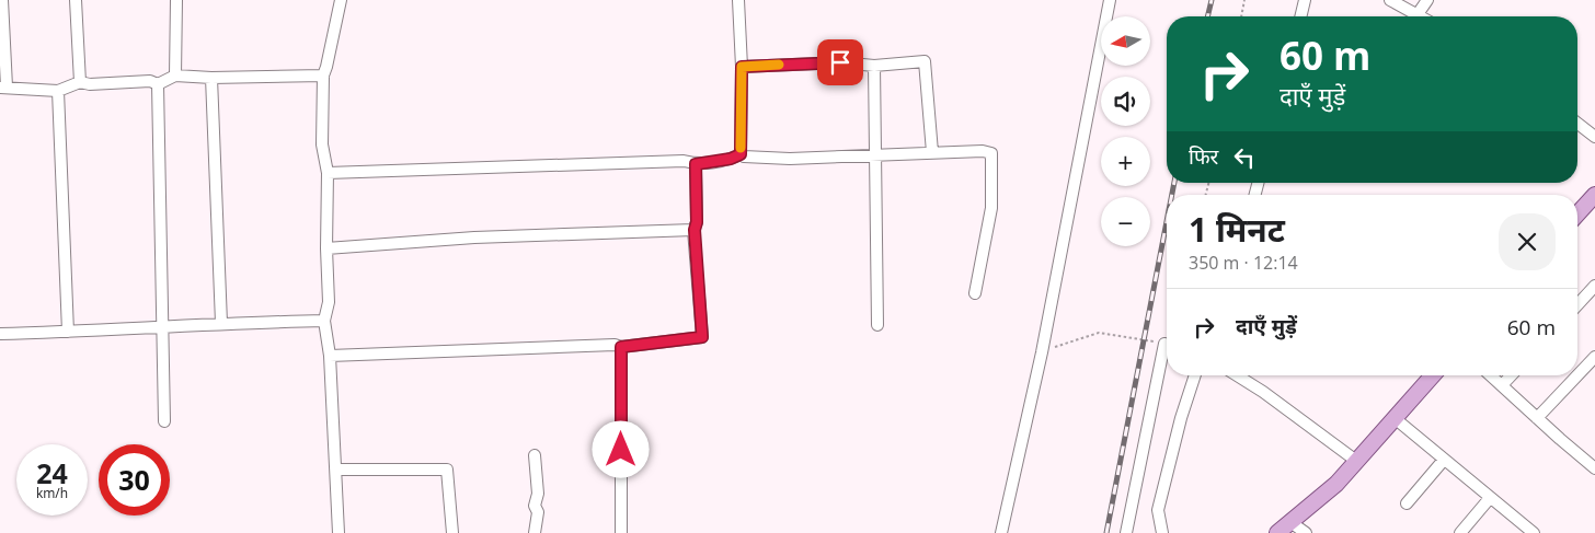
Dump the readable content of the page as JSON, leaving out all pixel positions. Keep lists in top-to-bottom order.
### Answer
{
  "north": "left",
  "page": {
    "map_buttons": ["+", "−"],
    "turn": ["60 m", "दाएँ मुड़ें"],
    "then": "फिर",
    "heading": ["1 मिनट", "350 m · 12:14"],
    "list": [
      {
        "name": "दाएँ मुड़ें",
        "value": "60 m"
      }
    ],
    "speed": "24 km/h",
    "limit": "30"
  }
}
